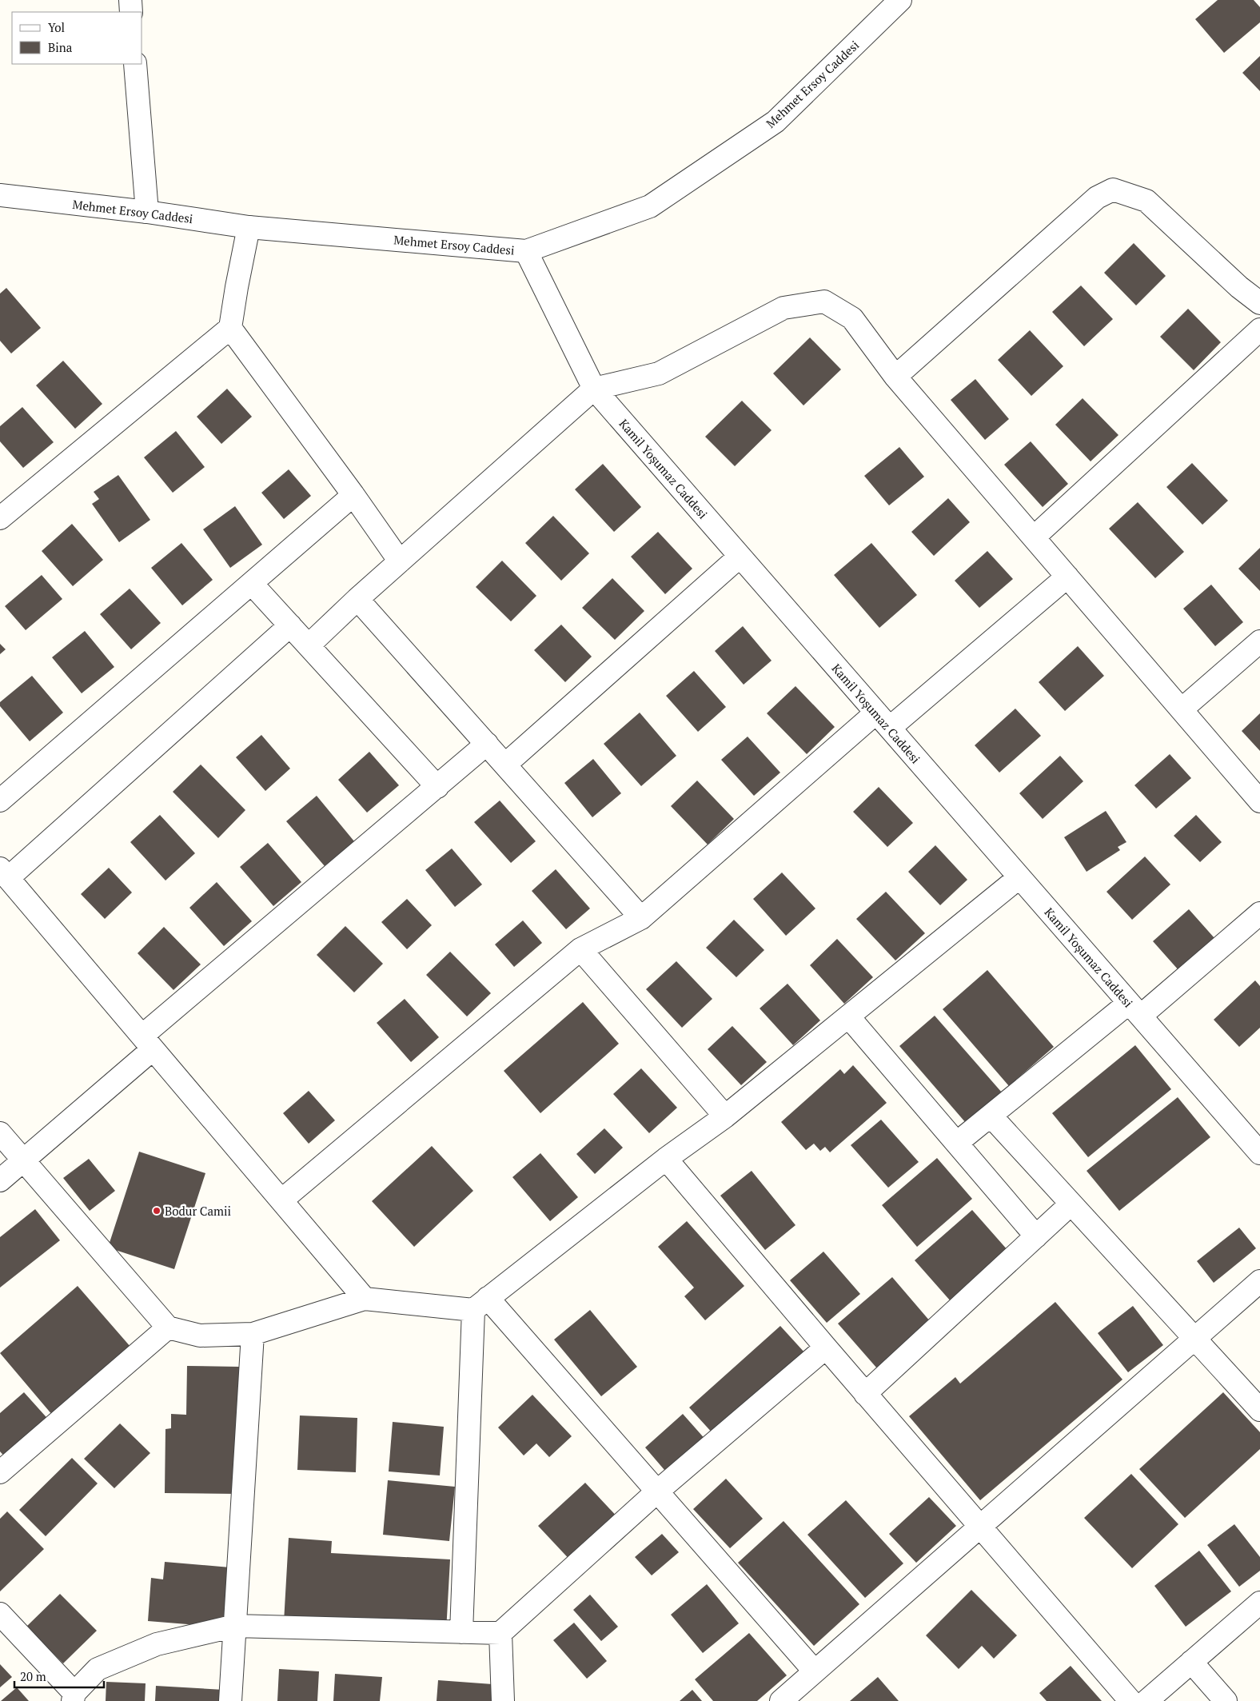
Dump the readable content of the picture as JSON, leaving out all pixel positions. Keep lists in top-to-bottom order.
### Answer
{
  "streets": {
    "street": ["Mehmet Ersoy Caddesi", "Kamil Yoşumaz Caddesi"]
  },
  "crossings": [
    ["Mehmet Ersoy Caddesi", "Kamil Yoşumaz Caddesi"]
  ],
  "places": ["Bodur Camii"],
  "legend": ["Yol", "Bina"],
  "scale_bar": "20 m"
}
